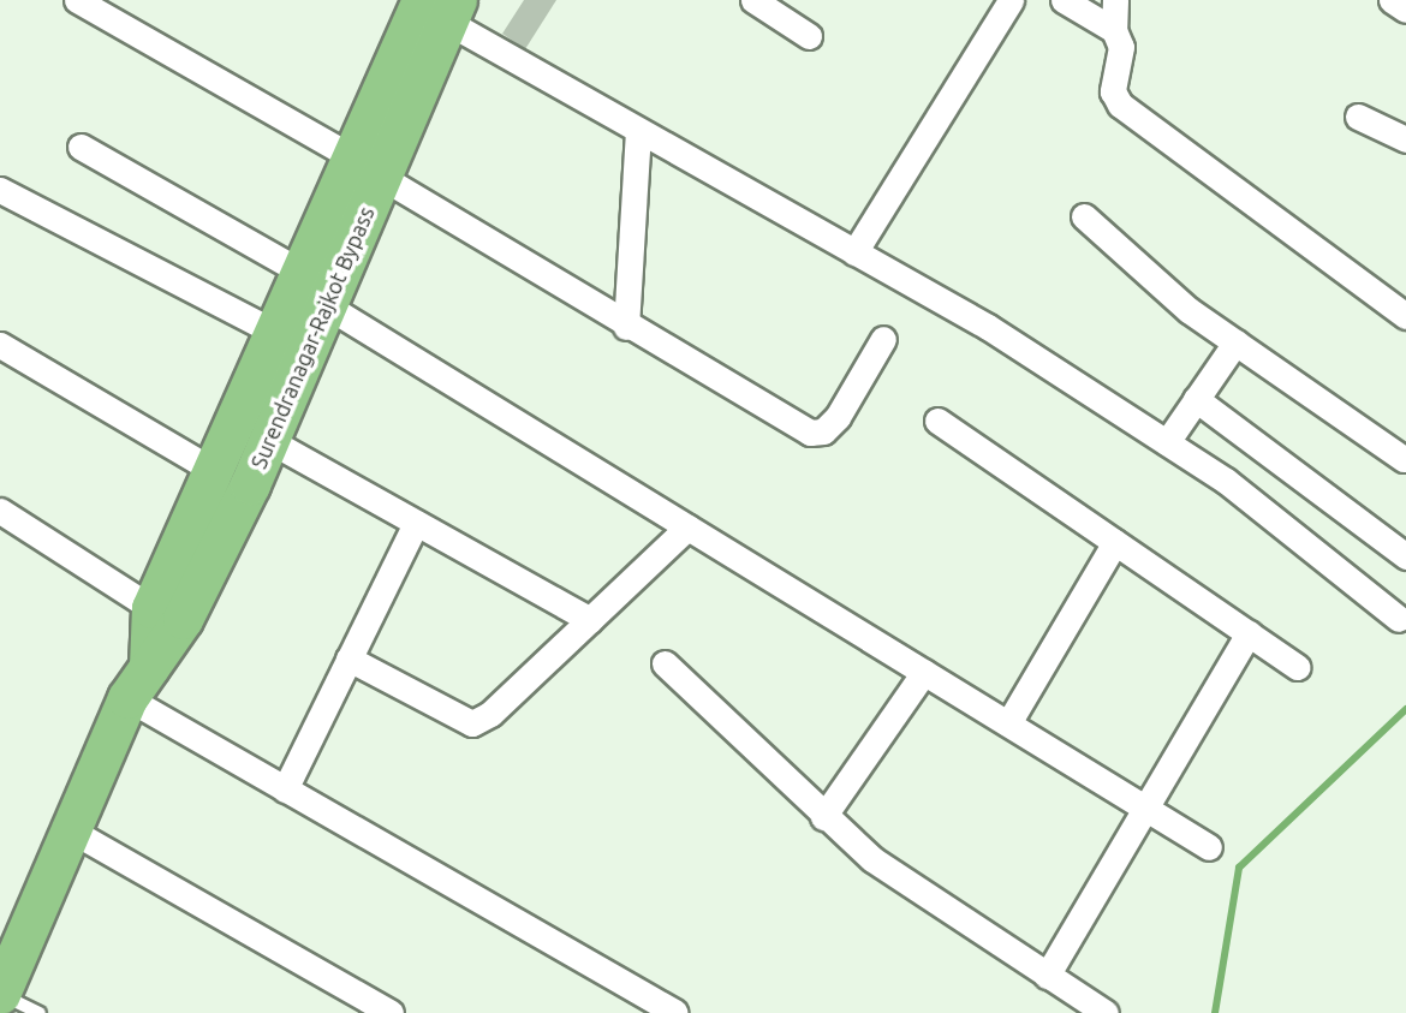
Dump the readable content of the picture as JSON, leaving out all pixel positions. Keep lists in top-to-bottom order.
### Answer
{
  "streets": {
    "main road": ["Surendranagar-Rajkot Bypass"]
  }
}
